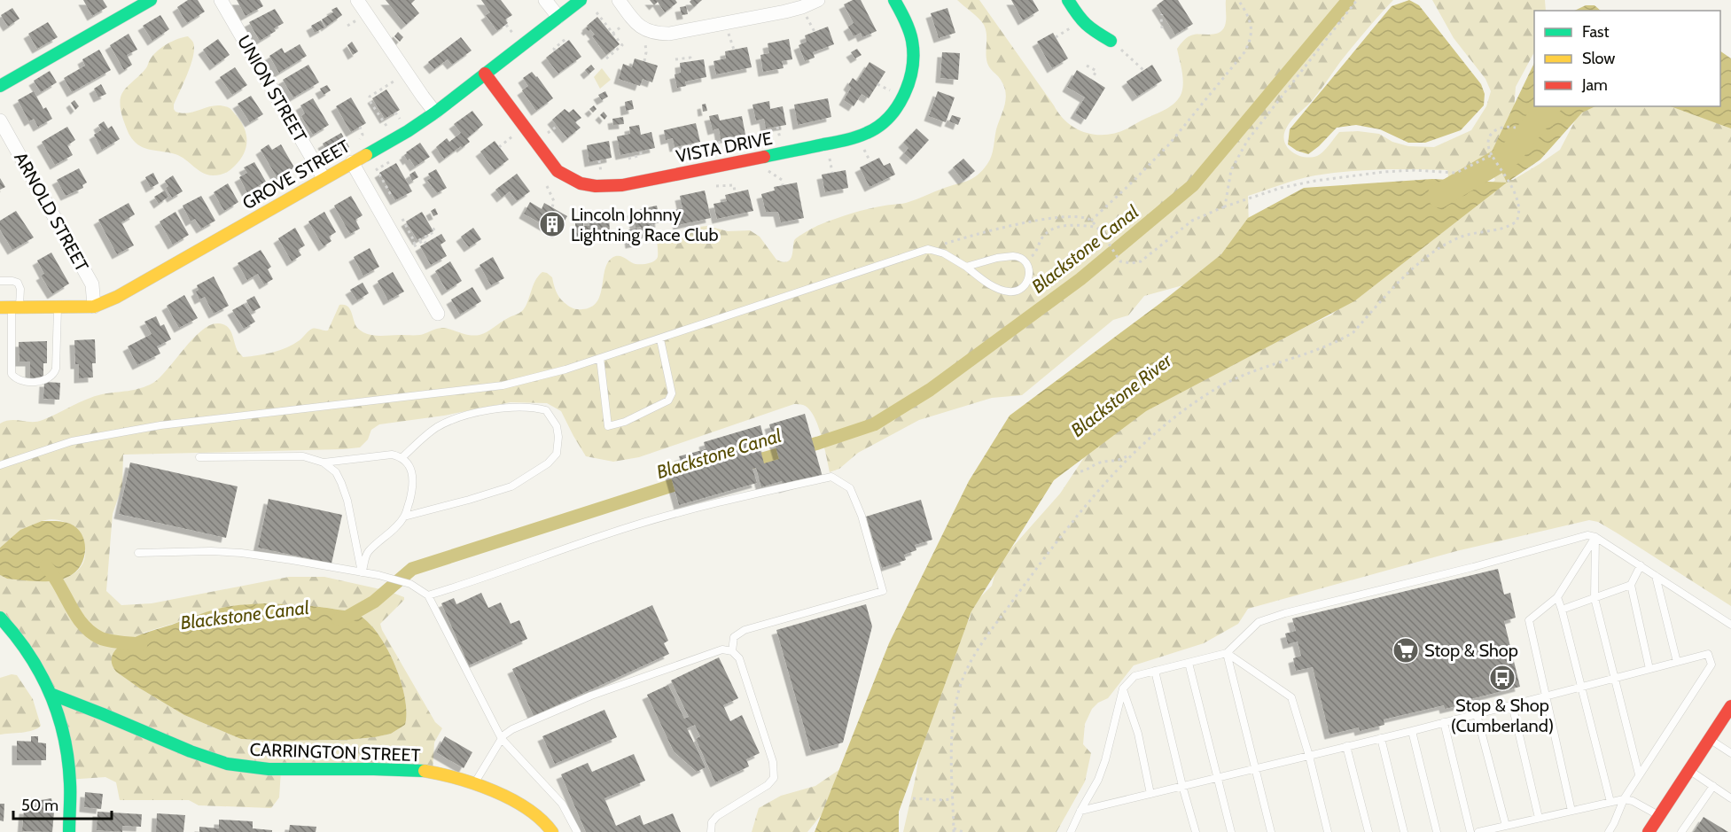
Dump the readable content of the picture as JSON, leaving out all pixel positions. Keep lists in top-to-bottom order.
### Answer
{
  "streets": {
    "street": [
      "UNION STREET",
      "VISTA DRIVE",
      "GROVE STREET",
      "ARNOLD STREET",
      "CARRINGTON STREET"
    ]
  },
  "crossings": [
    ["UNION STREET", "GROVE STREET"],
    ["VISTA DRIVE", "GROVE STREET"],
    ["GROVE STREET", "ARNOLD STREET"]
  ],
  "water": ["Blackstone Canal", "Blackstone River"],
  "places": {
    "building": ["Lincoln Johnny Lightning Race Club"],
    "supermarket": ["Stop & Shop"],
    "bus stop": ["Stop & Shop (Cumberland)"]
  },
  "legend": ["Fast", "Slow", "Jam"],
  "scale_bar": "50 m"
}
